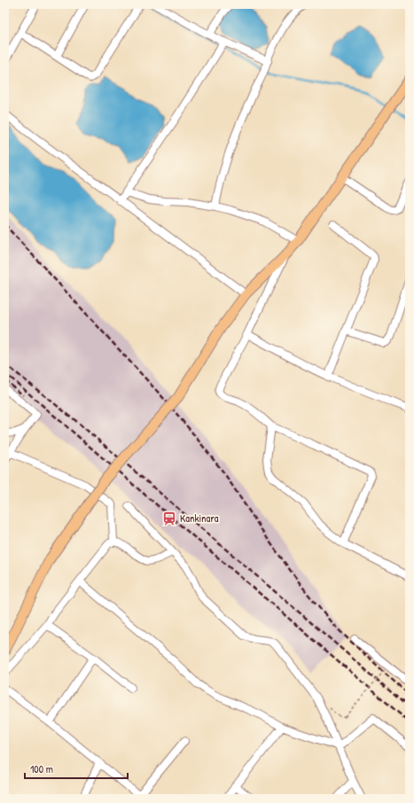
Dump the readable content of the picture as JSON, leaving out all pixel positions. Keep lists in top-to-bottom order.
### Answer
{
  "places": {
    "station": ["Kankinara"]
  },
  "scale_bar": "100 m"
}
